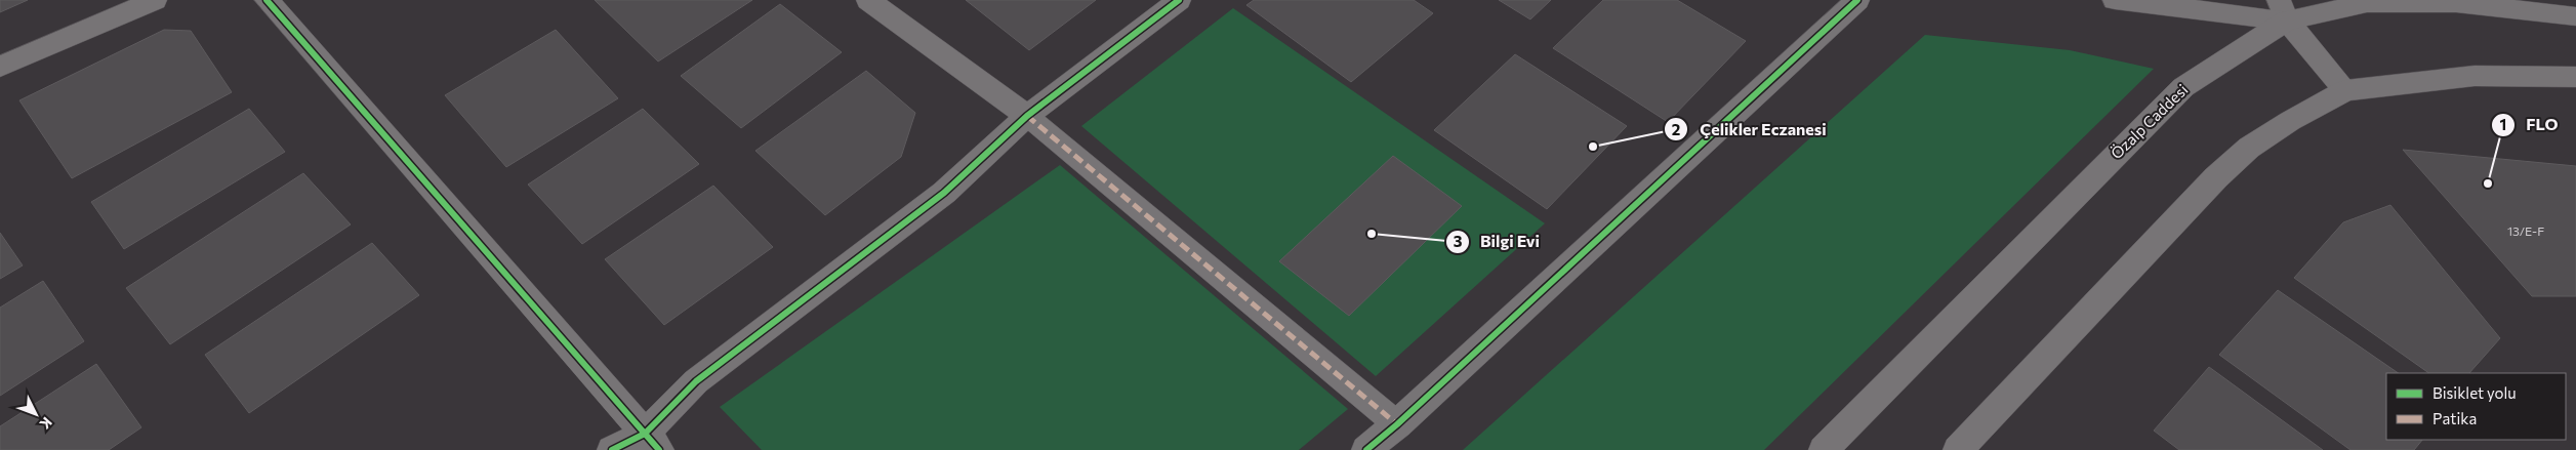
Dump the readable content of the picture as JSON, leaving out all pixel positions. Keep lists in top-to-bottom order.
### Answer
{
  "streets": {
    "street": ["Özalp Caddesi"]
  },
  "places": ["Çelikler Eczanesi", "FLO", "Bilgi Evi"],
  "house_numbers": ["13/E-F"],
  "legend": ["Bisiklet yolu", "Patika"],
  "north": "bottom right"
}
